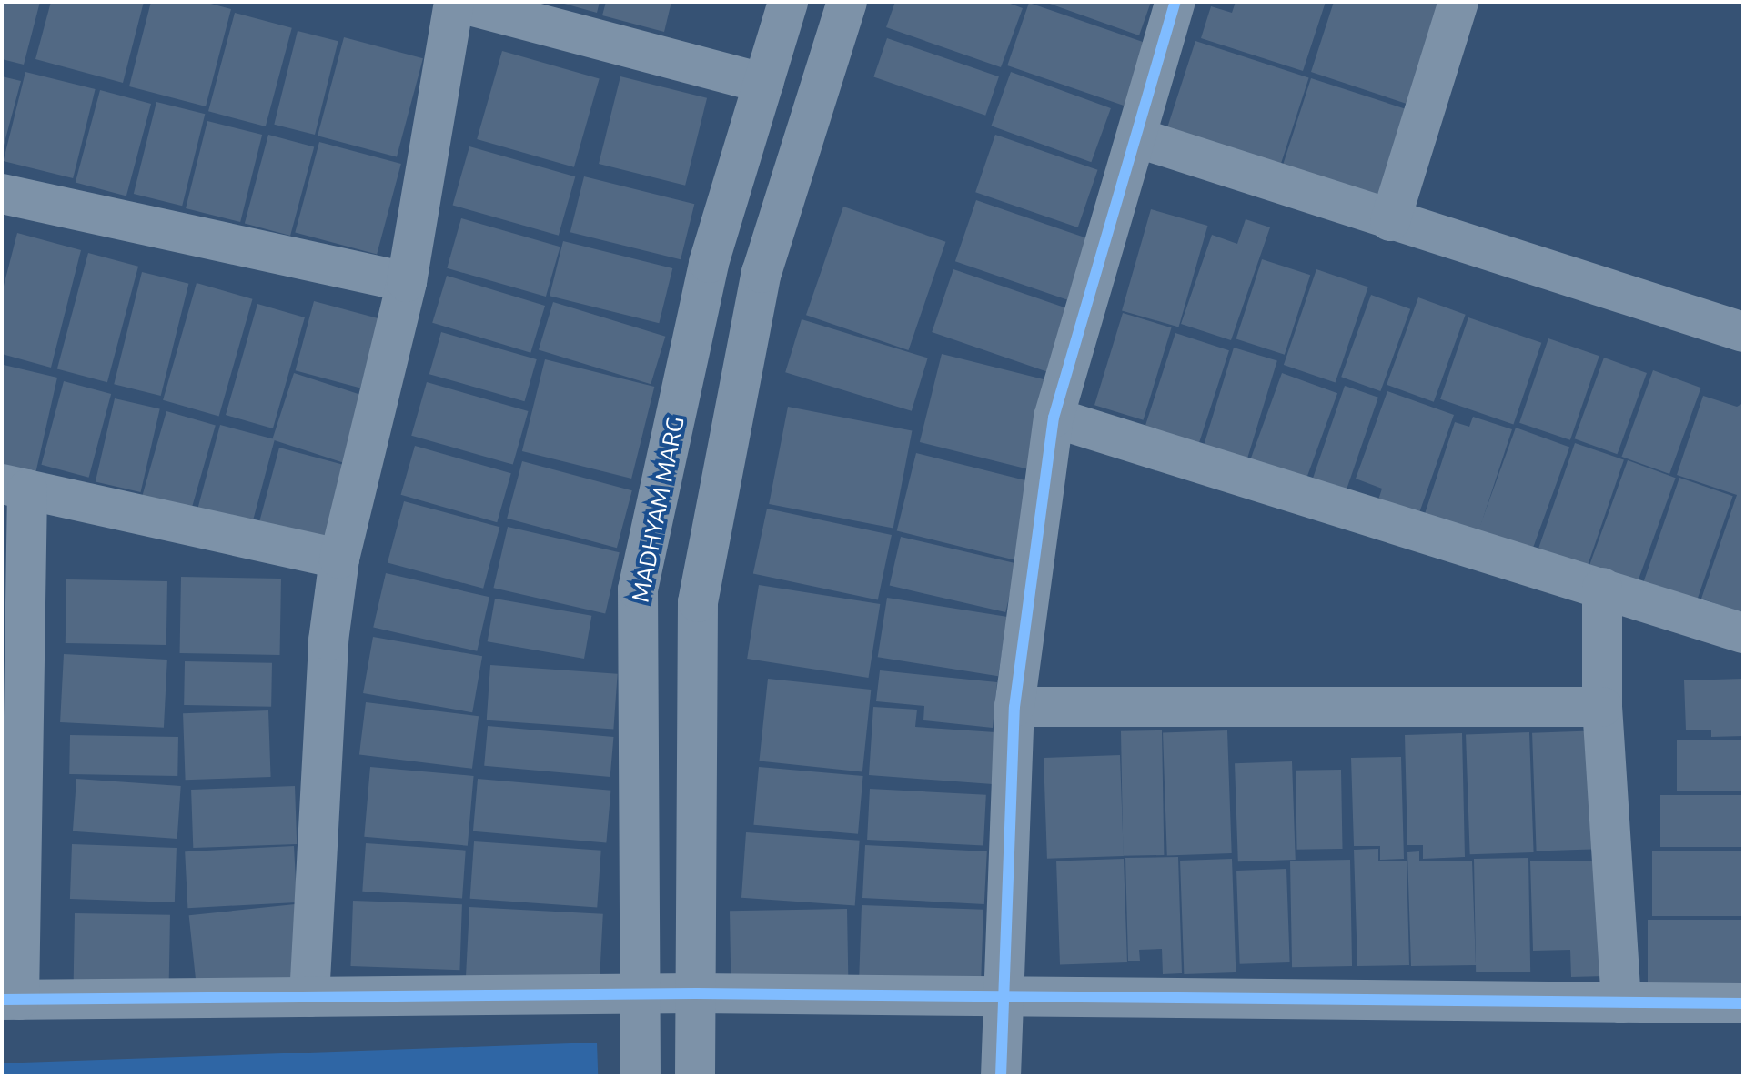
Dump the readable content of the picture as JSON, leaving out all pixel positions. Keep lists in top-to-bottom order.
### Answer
{
  "streets": {
    "street": ["MADHYAM MARG"]
  }
}
